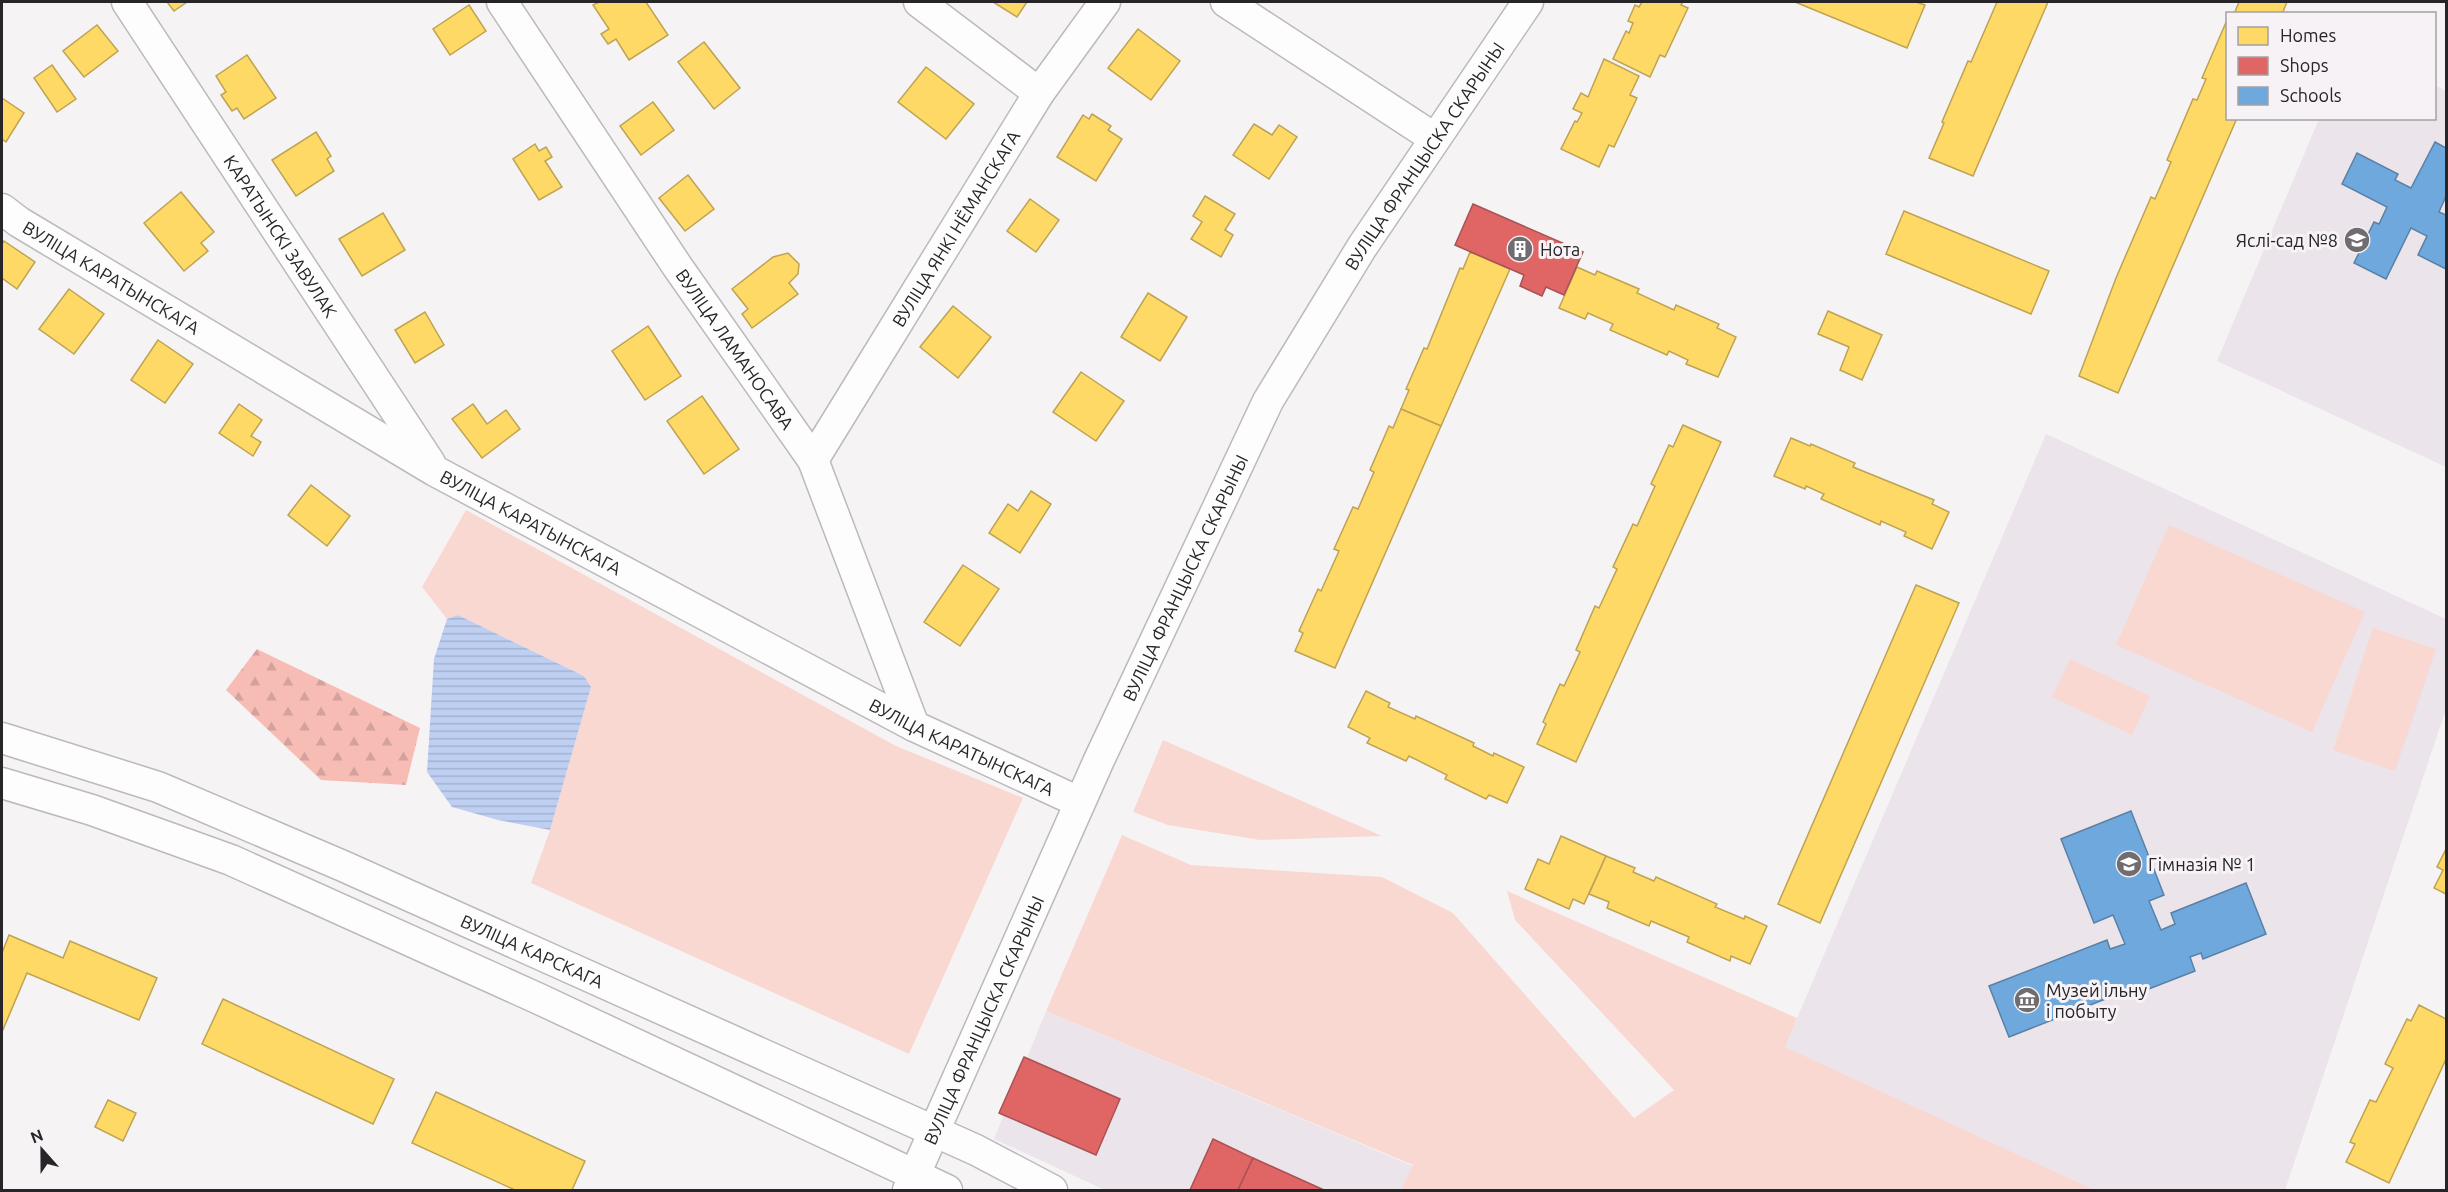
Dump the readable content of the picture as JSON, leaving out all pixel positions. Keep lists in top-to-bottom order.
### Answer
{
  "streets": {
    "street": [
      "ВУЛІЦА ФРАНЦЫСКА СКАРЫНЫ",
      "ВУЛІЦА ЯНКІ НЁМАНСКАГА",
      "КАРАТЫНСКІ ЗАВУЛАК",
      "ВУЛІЦА КАРАТЫНСКАГА",
      "ВУЛІЦА ЛАМАНОСАВА",
      "ВУЛІЦА КАРСКАГА"
    ]
  },
  "crossings": [
    ["ВУЛІЦА ФРАНЦЫСКА СКАРЫНЫ", "ВУЛІЦА КАРАТЫНСКАГА"],
    ["ВУЛІЦА ФРАНЦЫСКА СКАРЫНЫ", "ВУЛІЦА КАРСКАГА"],
    ["ВУЛІЦА ЯНКІ НЁМАНСКАГА", "ВУЛІЦА ЛАМАНОСАВА"],
    ["КАРАТЫНСКІ ЗАВУЛАК", "ВУЛІЦА КАРАТЫНСКАГА"],
    ["ВУЛІЦА КАРАТЫНСКАГА", "ВУЛІЦА ЛАМАНОСАВА"]
  ],
  "places": {
    "school or university": ["Яслі-сад №8", "Гімназія № 1"],
    "building": ["Нота"],
    "museum": ["Музей ільну і побыту"]
  },
  "legend": ["Homes", "Shops", "Schools"],
  "north": "top"
}
